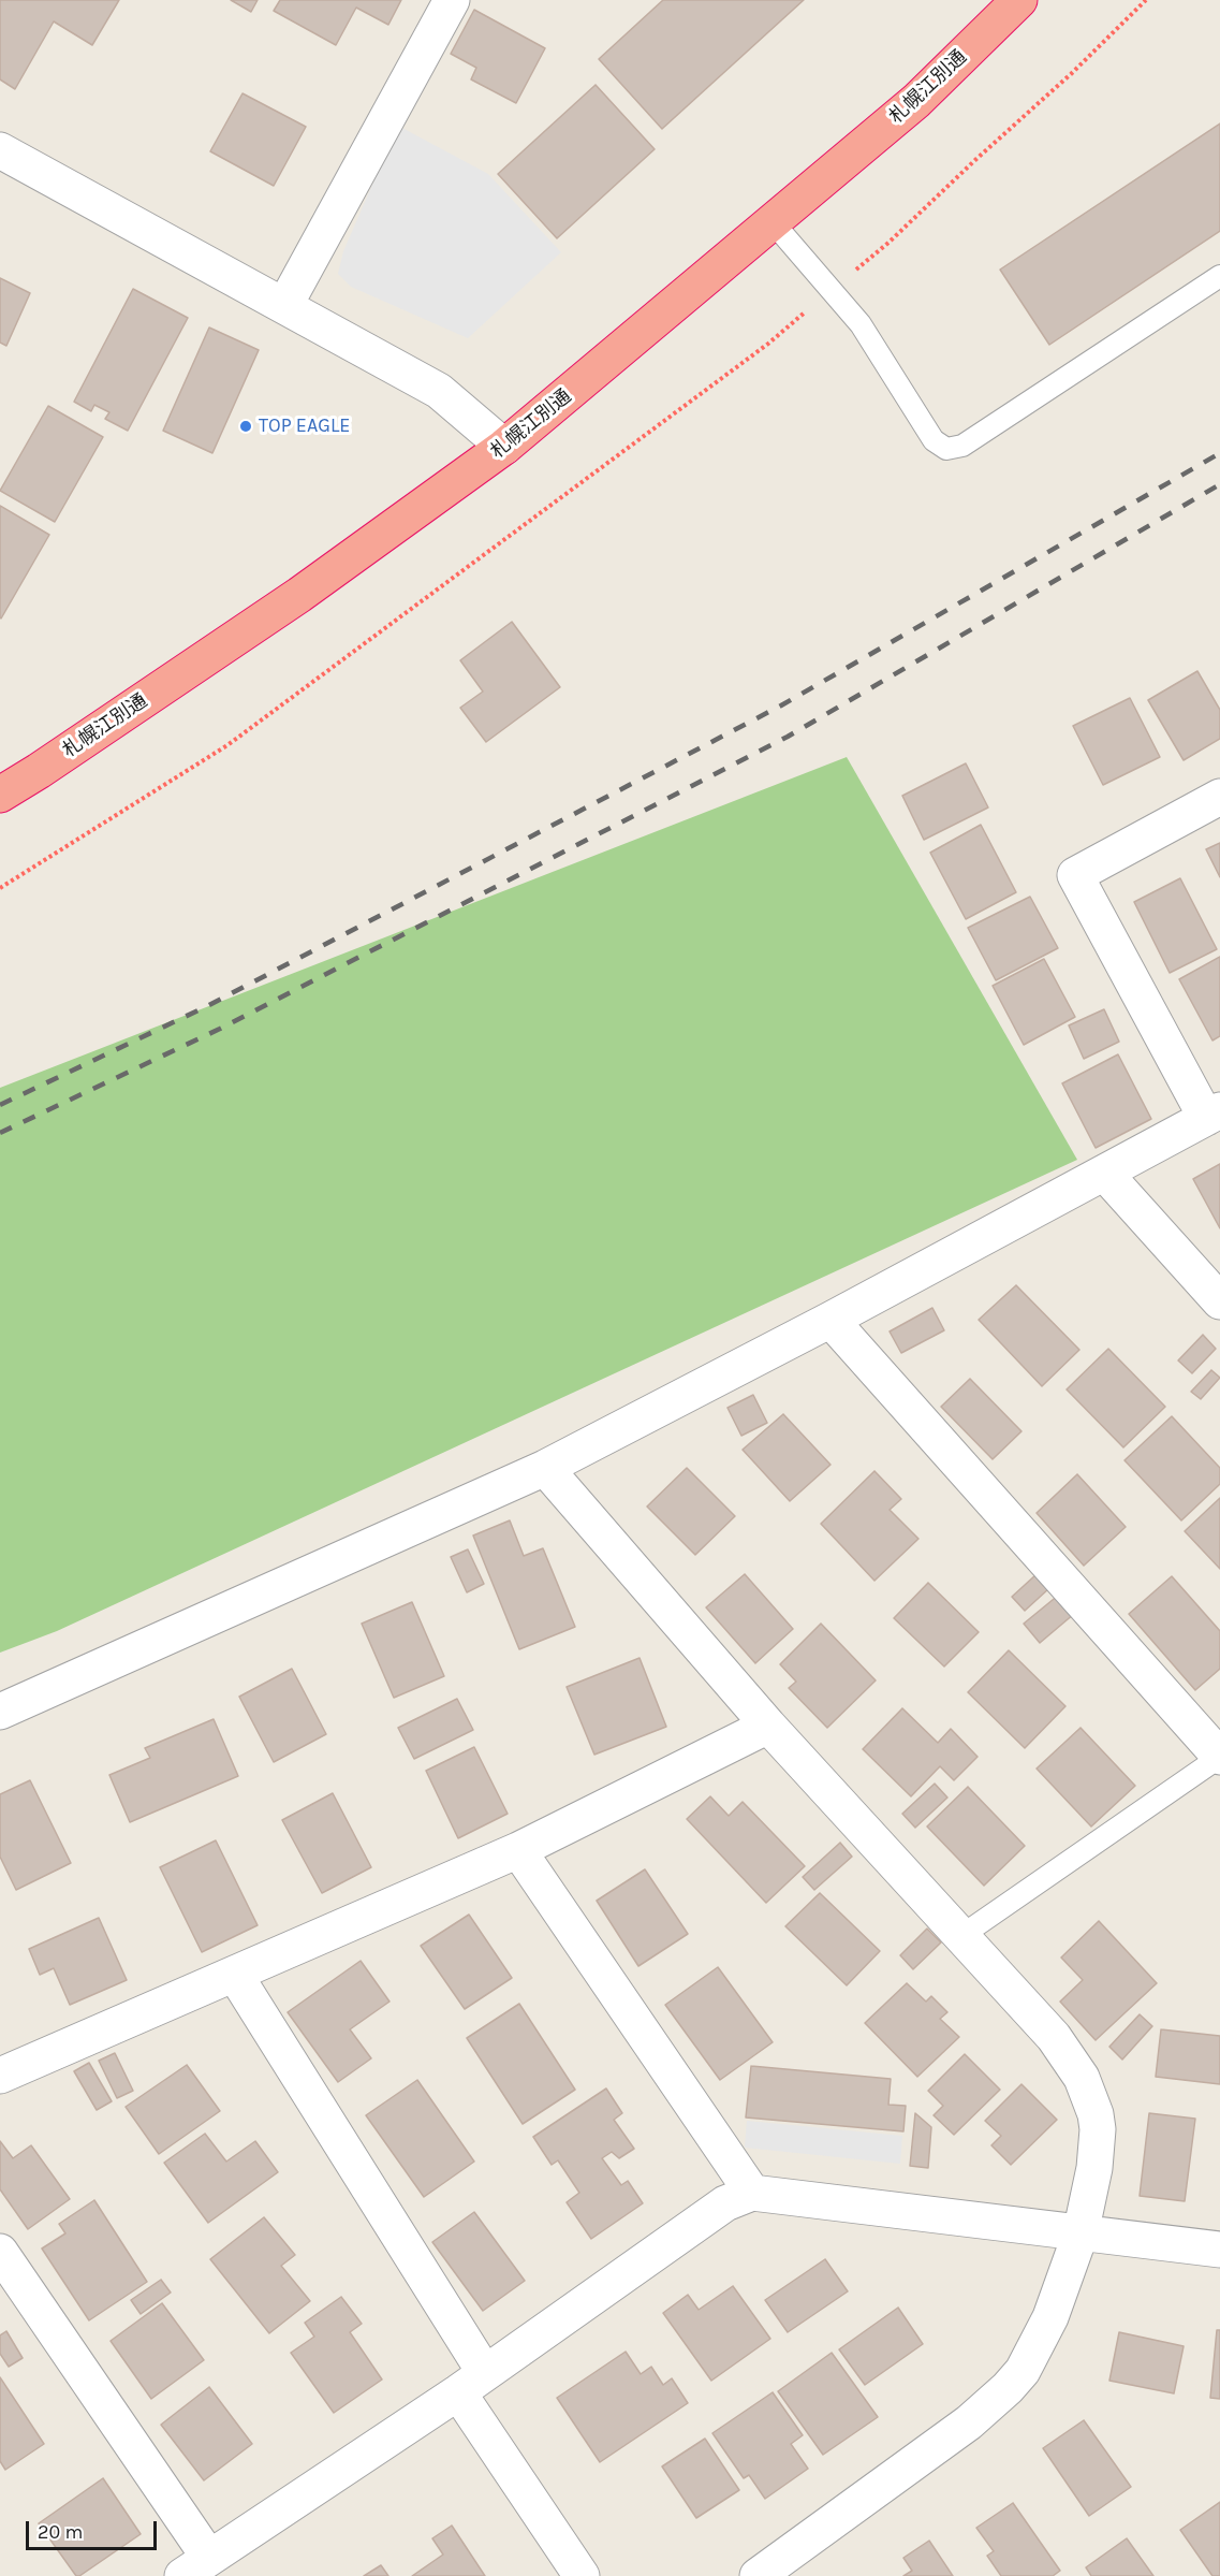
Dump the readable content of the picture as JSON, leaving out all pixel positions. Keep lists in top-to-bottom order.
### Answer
{
  "streets": {
    "highway": ["札幌江別通"]
  },
  "places": ["TOP EAGLE"],
  "scale_bar": "20 m"
}
